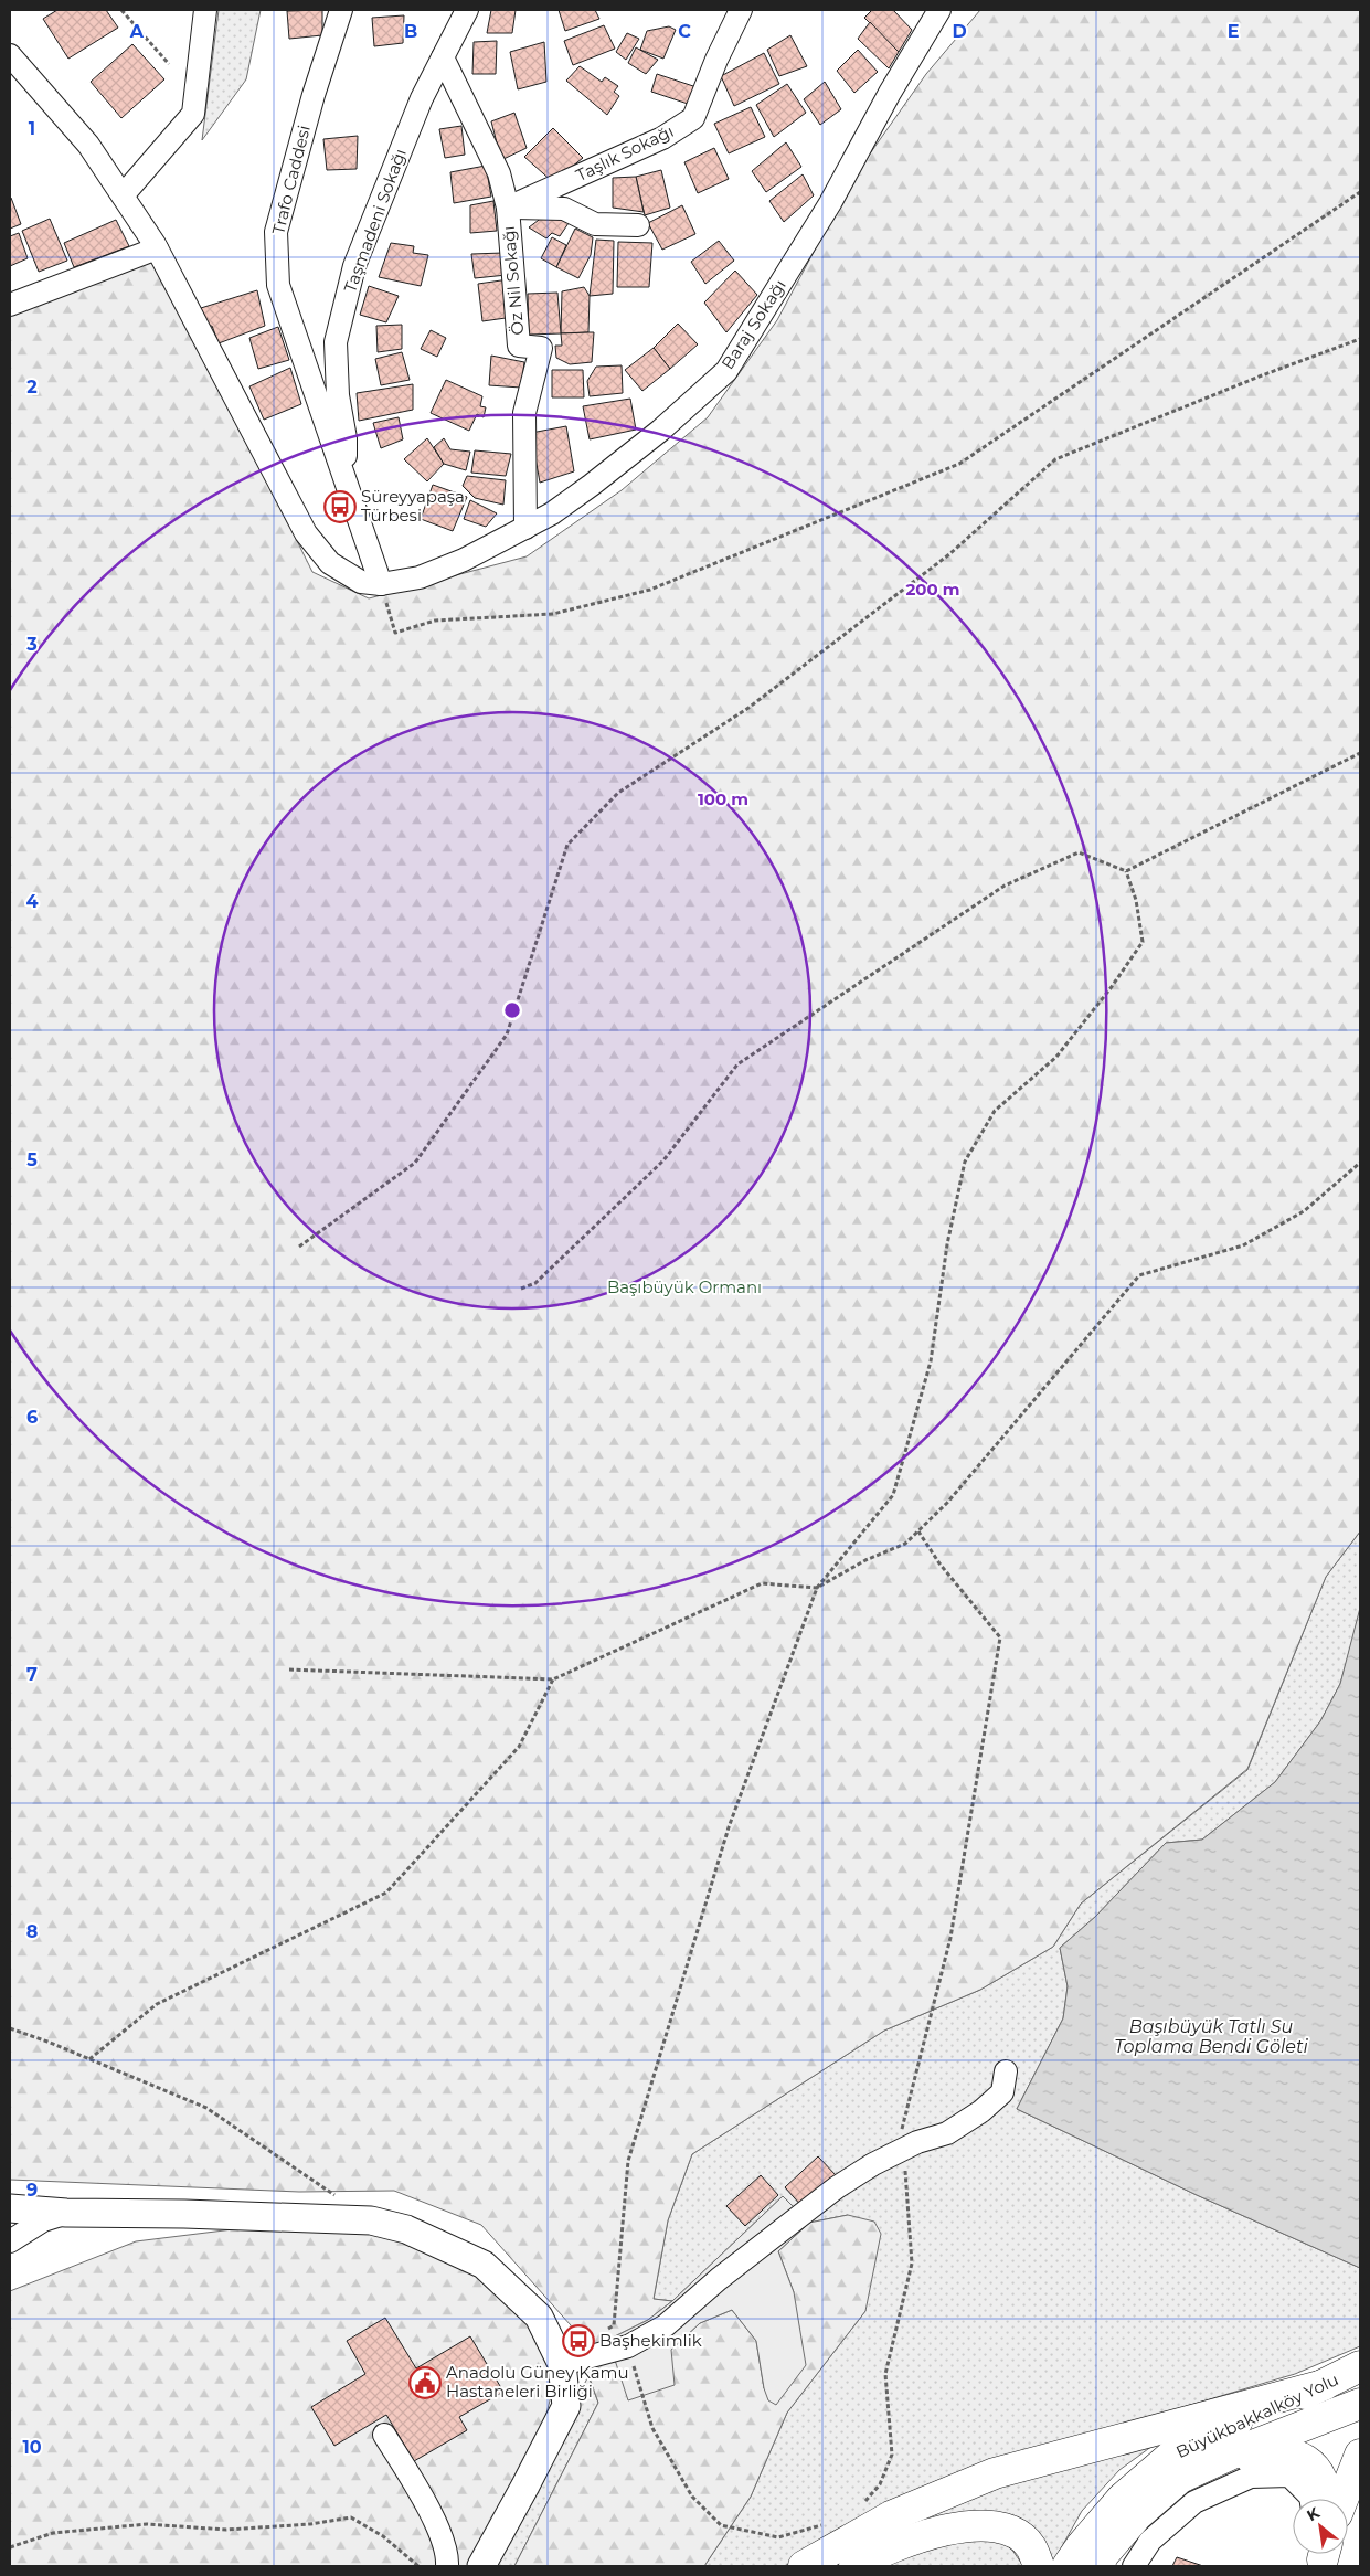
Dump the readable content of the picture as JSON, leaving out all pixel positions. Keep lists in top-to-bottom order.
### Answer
{
  "streets": {
    "highway": ["Büyükbakkalköy Yolu"],
    "street": [
      "Taşlık Sokağı",
      "Trafo Caddesi",
      "Taşmadeni Sokağı",
      "Öz Nil Sokağı",
      "Baraj Sokağı"
    ]
  },
  "crossings": [
    ["Taşlık Sokağı", "Öz Nil Sokağı"],
    ["Trafo Caddesi", "Taşmadeni Sokağı"],
    ["Trafo Caddesi", "Baraj Sokağı"],
    ["Taşmadeni Sokağı", "Öz Nil Sokağı"],
    ["Öz Nil Sokağı", "Baraj Sokağı"]
  ],
  "water": ["Başıbüyük Tatlı Su Toplama Bendi Göleti"],
  "parks": ["Başıbüyük Ormanı"],
  "places": {
    "bus stop": ["Süreyyapaşa Türbesi", "Başhekimlik"],
    "public building": ["Anadolu Güney Kamu Hastaneleri Birliği"]
  },
  "north": "top left",
  "grid": {
    "columns": [
      "A",
      "B",
      "C",
      "D",
      "E"
    ],
    "rows": [
      "1",
      "2",
      "3",
      "4",
      "5",
      "6",
      "7",
      "8",
      "9",
      "10"
    ]
  },
  "rings": ["200 m", "100 m"]
}
